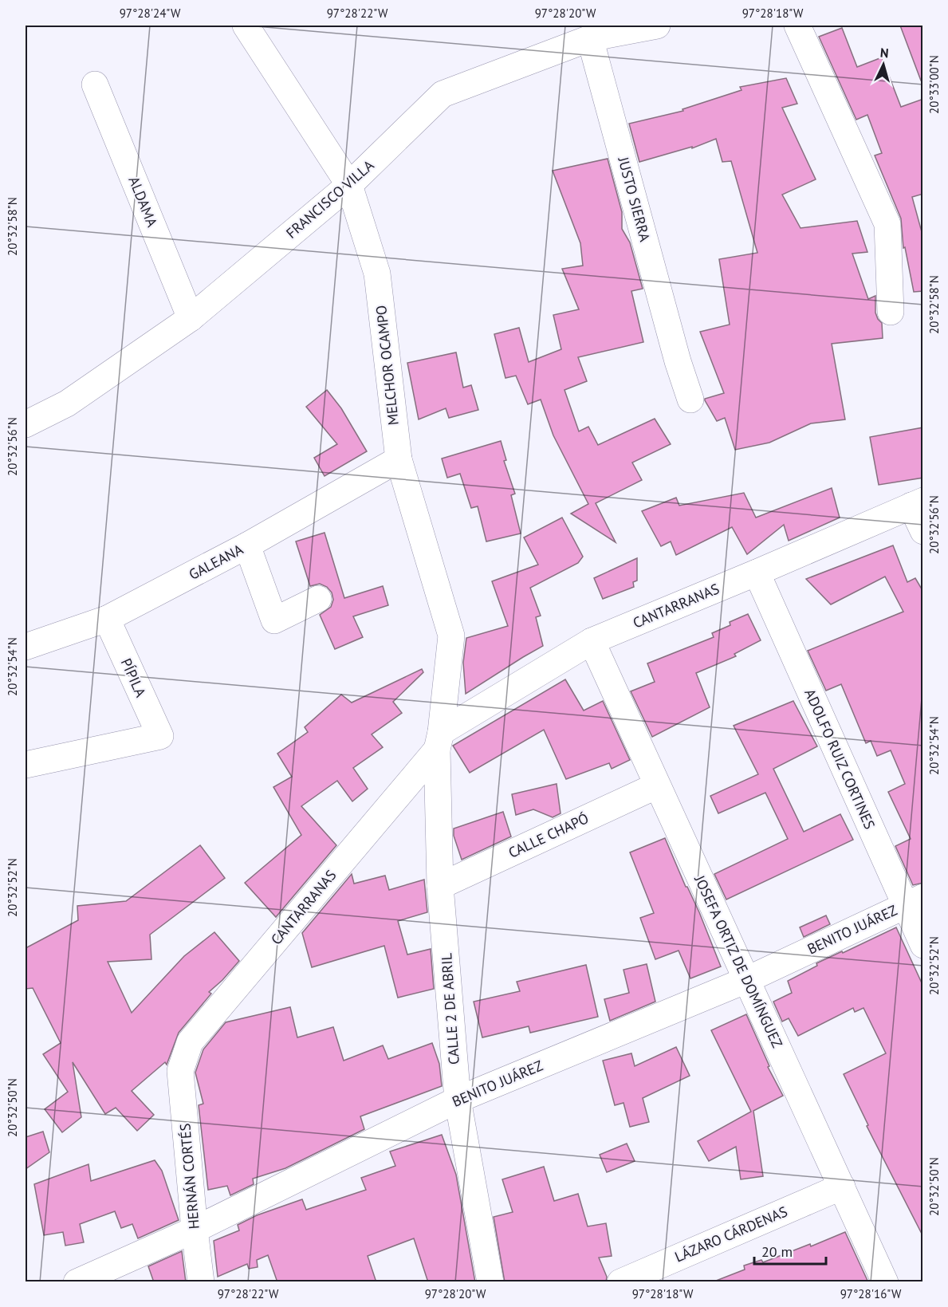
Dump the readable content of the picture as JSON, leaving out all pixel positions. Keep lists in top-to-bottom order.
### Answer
{
  "streets": {
    "street": [
      "FRANCISCO VILLA",
      "JUSTO SIERRA",
      "ALDAMA",
      "MELCHOR OCAMPO",
      "GALEANA",
      "CANTARRANAS",
      "PÍPILA",
      "ADOLFO RUIZ CORTINES",
      "CALLE CHAPÓ",
      "BENITO JUÁREZ",
      "JOSEFA ORTIZ DE DOMÍNGUEZ",
      "CALLE 2 DE ABRIL",
      "HERNÁN CORTÉS",
      "LÁZARO CÁRDENAS"
    ]
  },
  "crossings": [
    ["FRANCISCO VILLA", "JUSTO SIERRA"],
    ["FRANCISCO VILLA", "ALDAMA"],
    ["FRANCISCO VILLA", "MELCHOR OCAMPO"],
    ["MELCHOR OCAMPO", "GALEANA"],
    ["MELCHOR OCAMPO", "CANTARRANAS"],
    ["MELCHOR OCAMPO", "CALLE 2 DE ABRIL"],
    ["GALEANA", "PÍPILA"],
    ["CANTARRANAS", "ADOLFO RUIZ CORTINES"],
    ["CANTARRANAS", "JOSEFA ORTIZ DE DOMÍNGUEZ"],
    ["CANTARRANAS", "CALLE 2 DE ABRIL"],
    ["CANTARRANAS", "HERNÁN CORTÉS"],
    ["ADOLFO RUIZ CORTINES", "BENITO JUÁREZ"],
    ["CALLE CHAPÓ", "JOSEFA ORTIZ DE DOMÍNGUEZ"],
    ["CALLE CHAPÓ", "CALLE 2 DE ABRIL"],
    ["BENITO JUÁREZ", "JOSEFA ORTIZ DE DOMÍNGUEZ"],
    ["BENITO JUÁREZ", "CALLE 2 DE ABRIL"],
    ["BENITO JUÁREZ", "HERNÁN CORTÉS"],
    ["JOSEFA ORTIZ DE DOMÍNGUEZ", "LÁZARO CÁRDENAS"]
  ],
  "scale_bar": "20 m",
  "north": "top",
  "coordinates": [
    "97°28'24\"W",
    "97°28'22\"W",
    "97°28'20\"W",
    "97°28'18\"W",
    "20°33'00\"N",
    "20°32'58\"N",
    "20°32'56\"N",
    "20°32'54\"N",
    "20°32'52\"N",
    "20°32'50\"N",
    "97°28'16\"W"
  ]
}
